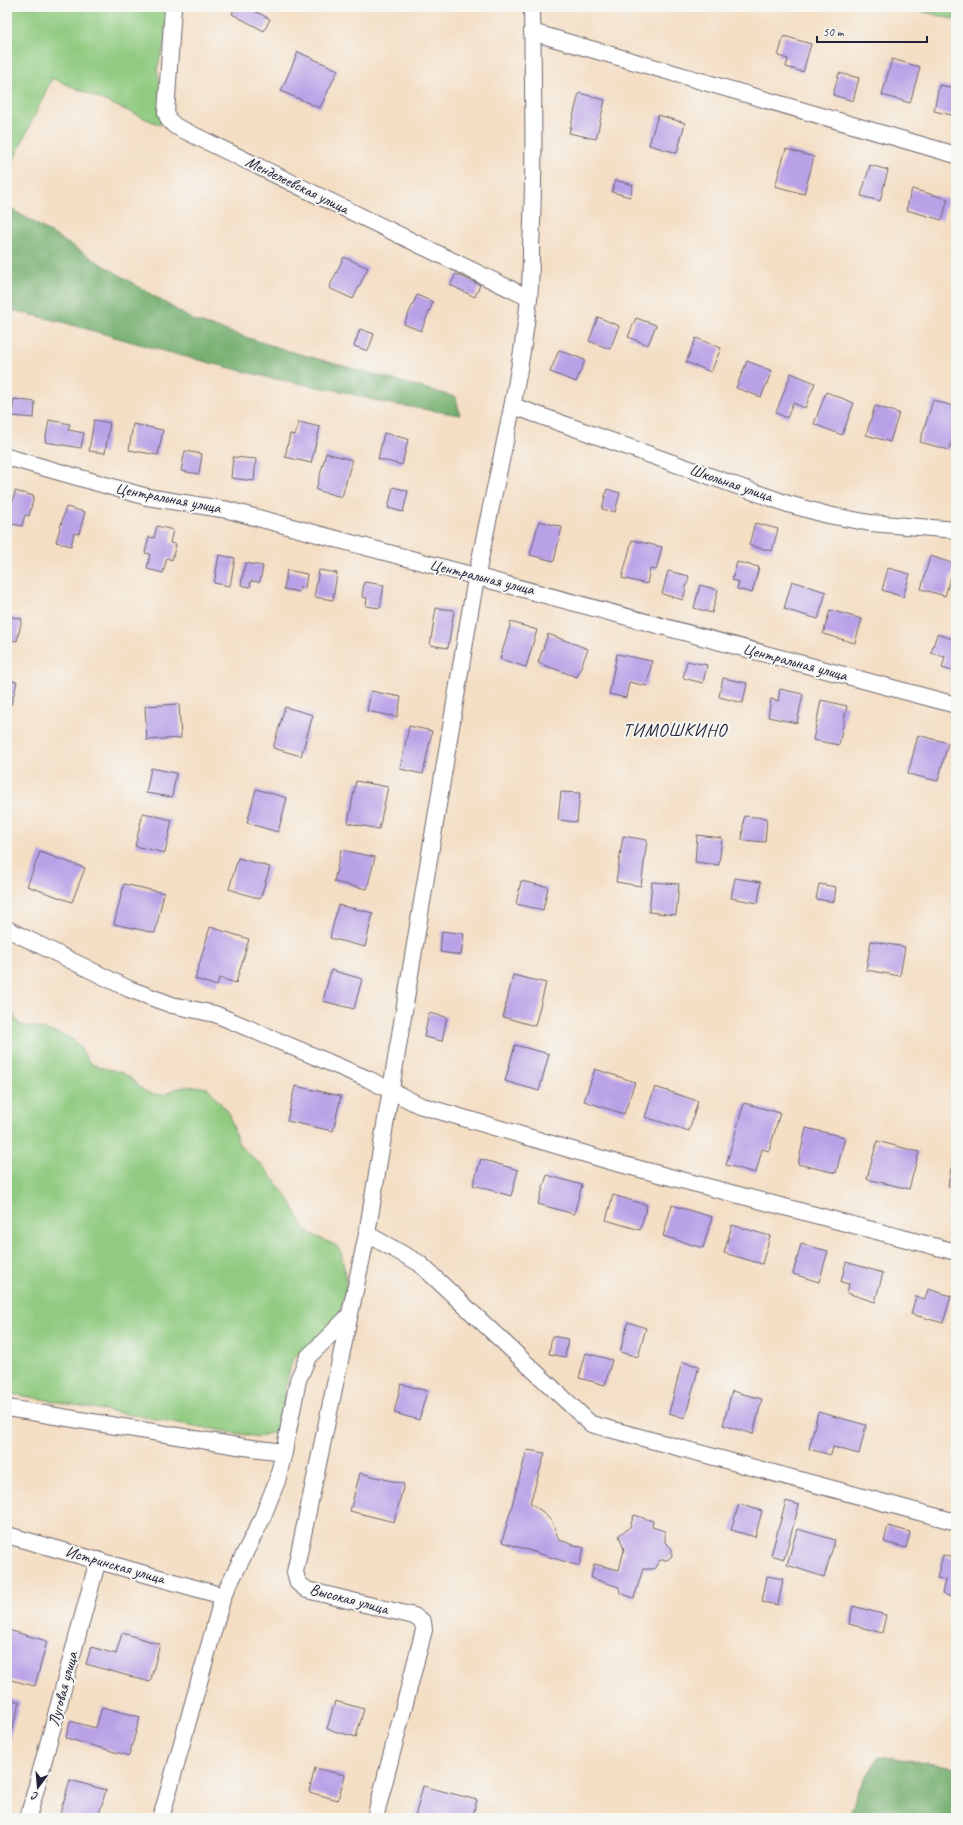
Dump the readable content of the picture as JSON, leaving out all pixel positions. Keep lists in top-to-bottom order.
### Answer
{
  "streets": {
    "street": [
      "Менделеевская улица",
      "Школьная улица",
      "Центральная улица",
      "Истринская улица",
      "Высокая улица",
      "Луговая улица"
    ]
  },
  "crossings": [
    ["Истринская улица", "Луговая улица"]
  ],
  "districts": ["ТИМОШКИНО"],
  "scale_bar": "50 m",
  "north": "bottom"
}
